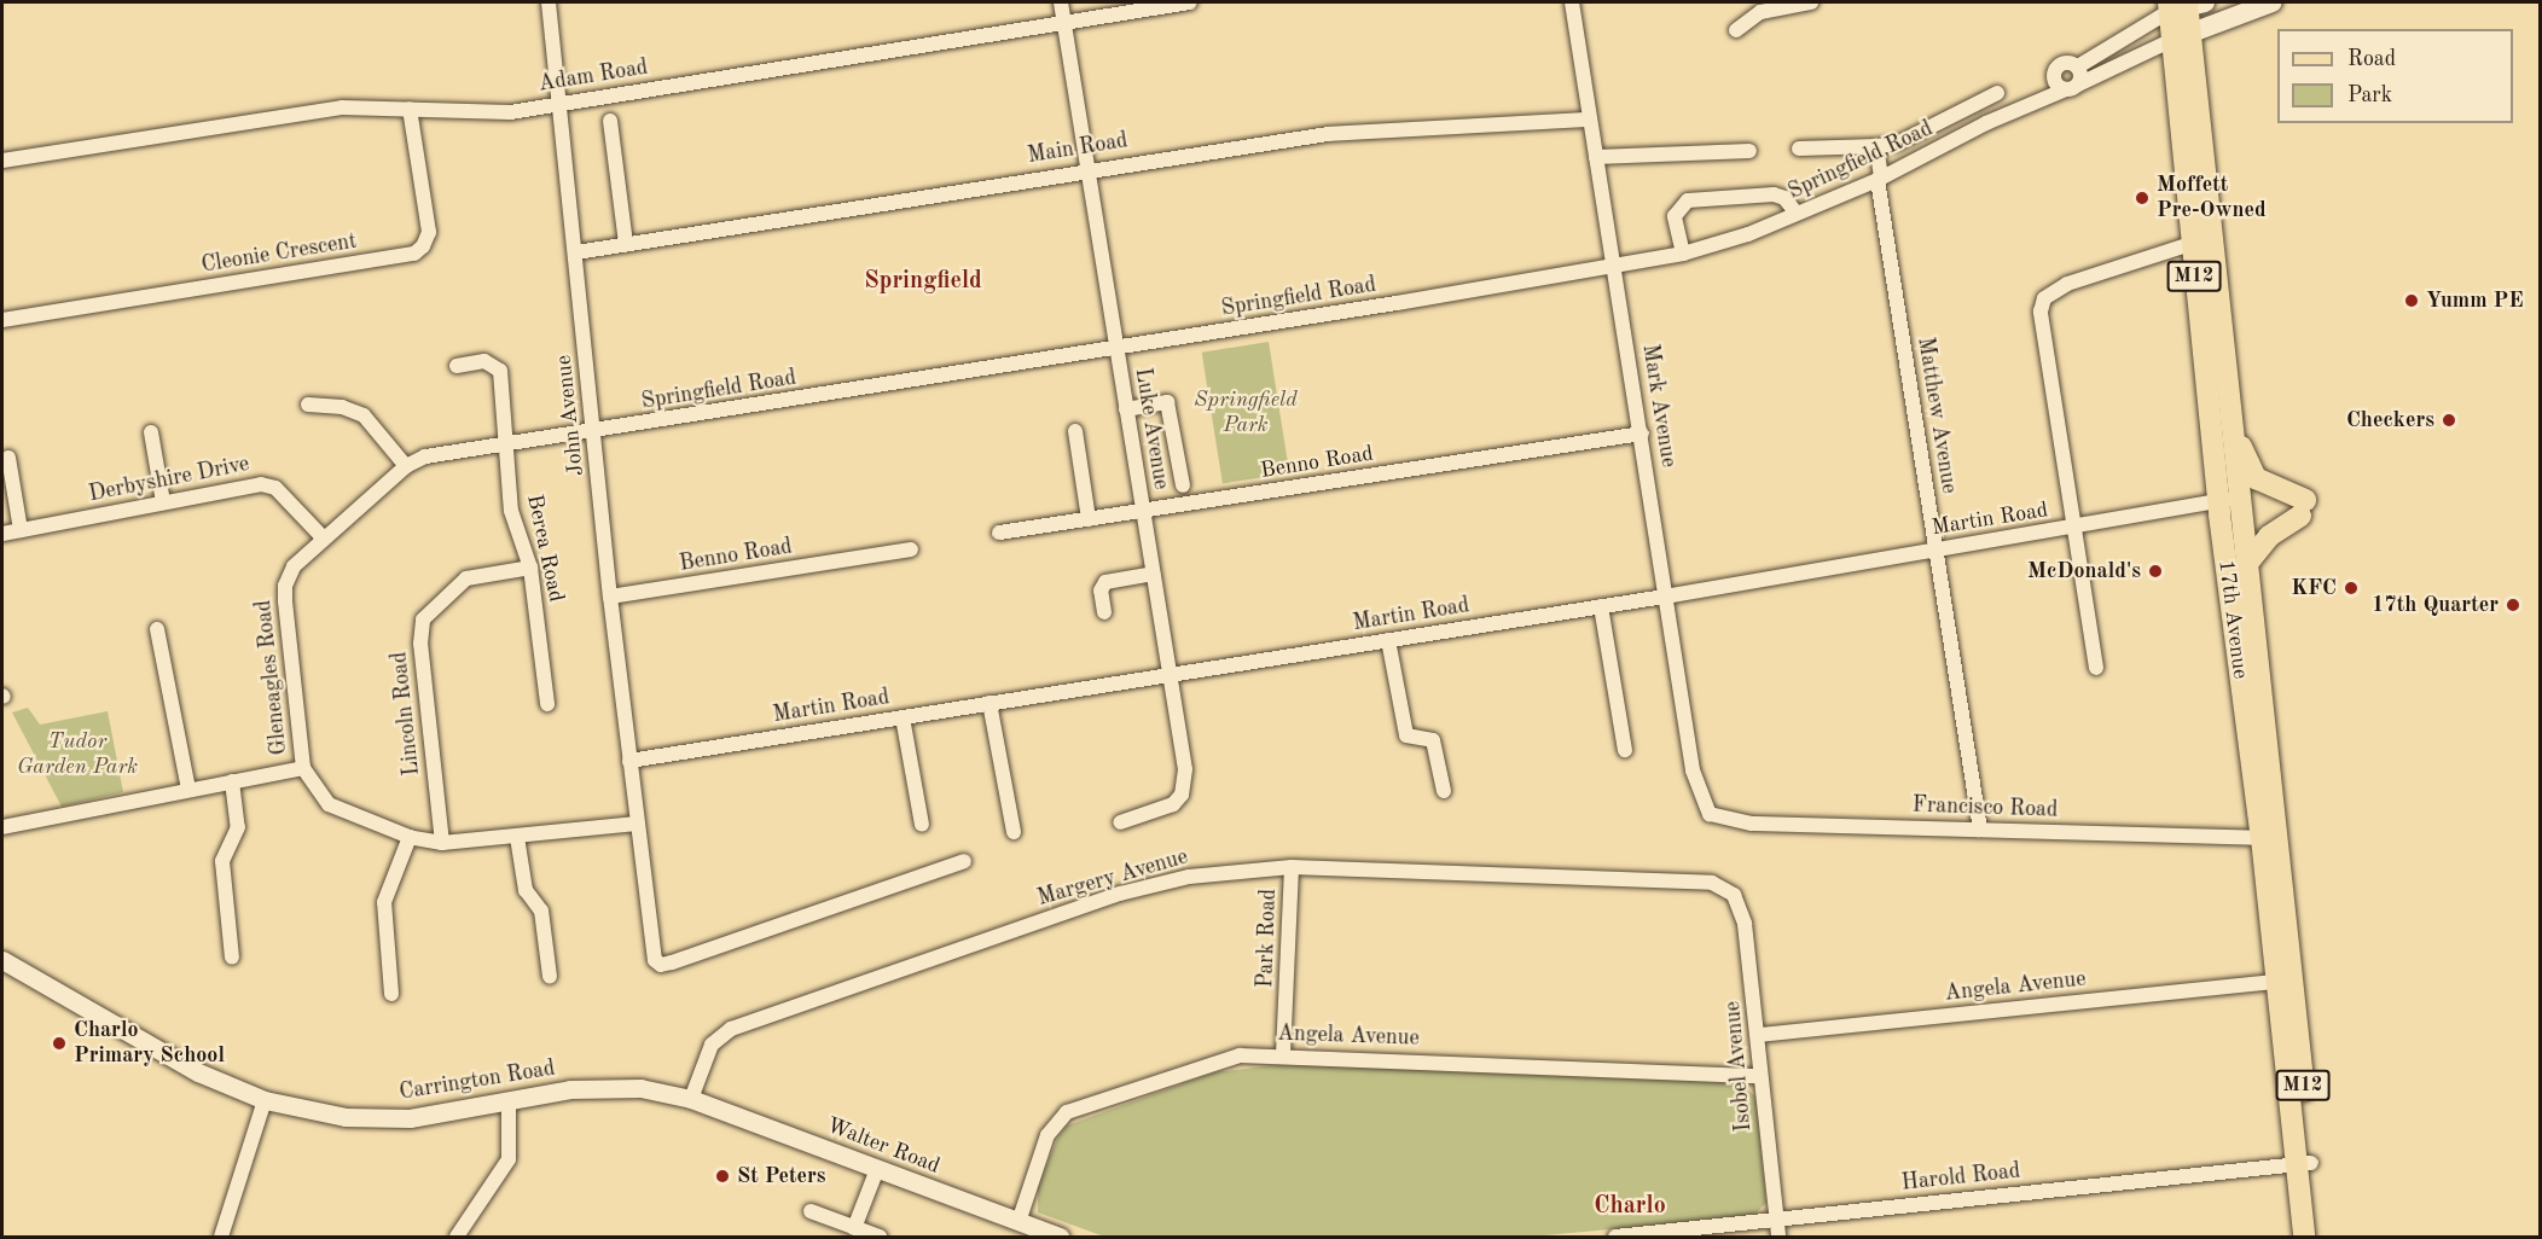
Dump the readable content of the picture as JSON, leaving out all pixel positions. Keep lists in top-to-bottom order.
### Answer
{
  "streets": {
    "main road": ["M12", "17th Avenue"],
    "street": [
      "Adam Road",
      "Main Road",
      "Springfield Road",
      "Cleonie Crescent",
      "Mark Avenue",
      "John Avenue",
      "Matthew Avenue",
      "Luke Avenue",
      "Benno Road",
      "Derbyshire Drive",
      "Martin Road",
      "Berea Road",
      "Gleneagles Road",
      "Lincoln Road",
      "Francisco Road",
      "Margery Avenue",
      "Park Road",
      "Angela Avenue",
      "Isobel Avenue",
      "Carrington Road",
      "Walter Road",
      "Harold Road"
    ]
  },
  "crossings": [
    ["Adam Road", "Cleonie Crescent"],
    ["Adam Road", "John Avenue"],
    ["Adam Road", "Luke Avenue"],
    ["Main Road", "Mark Avenue"],
    ["Main Road", "John Avenue"],
    ["Main Road", "Luke Avenue"],
    ["Springfield Road", "M12"],
    ["Springfield Road", "Mark Avenue"],
    ["Springfield Road", "John Avenue"],
    ["Springfield Road", "Matthew Avenue"],
    ["Springfield Road", "Luke Avenue"],
    ["Springfield Road", "17th Avenue"],
    ["Springfield Road", "Gleneagles Road"],
    ["M12", "Martin Road"],
    ["M12", "17th Avenue"],
    ["Mark Avenue", "Benno Road"],
    ["Mark Avenue", "Martin Road"],
    ["Mark Avenue", "Francisco Road"],
    ["John Avenue", "Benno Road"],
    ["John Avenue", "Martin Road"],
    ["John Avenue", "Gleneagles Road"],
    ["Matthew Avenue", "Martin Road"],
    ["Matthew Avenue", "Francisco Road"],
    ["Luke Avenue", "Benno Road"],
    ["Luke Avenue", "Martin Road"],
    ["Derbyshire Drive", "Gleneagles Road"],
    ["Martin Road", "17th Avenue"],
    ["Berea Road", "Gleneagles Road"],
    ["Berea Road", "Lincoln Road"],
    ["17th Avenue", "Francisco Road"],
    ["17th Avenue", "Angela Avenue"],
    ["17th Avenue", "Harold Road"],
    ["Gleneagles Road", "Lincoln Road"],
    ["Margery Avenue", "Park Road"],
    ["Margery Avenue", "Isobel Avenue"],
    ["Margery Avenue", "Carrington Road"],
    ["Margery Avenue", "Walter Road"],
    ["Park Road", "Angela Avenue"],
    ["Angela Avenue", "Isobel Avenue"],
    ["Angela Avenue", "Walter Road"],
    ["Isobel Avenue", "Harold Road"],
    ["Carrington Road", "Walter Road"]
  ],
  "districts": ["Springfield", "Charlo"],
  "parks": ["Springfield Park", "Tudor Garden Park"],
  "places": [
    "Moffett Pre-Owned",
    "Yumm PE",
    "Checkers",
    "McDonald's",
    "KFC",
    "17th Quarter",
    "Charlo Primary School",
    "St Peters"
  ],
  "legend": ["Road", "Park"]
}
